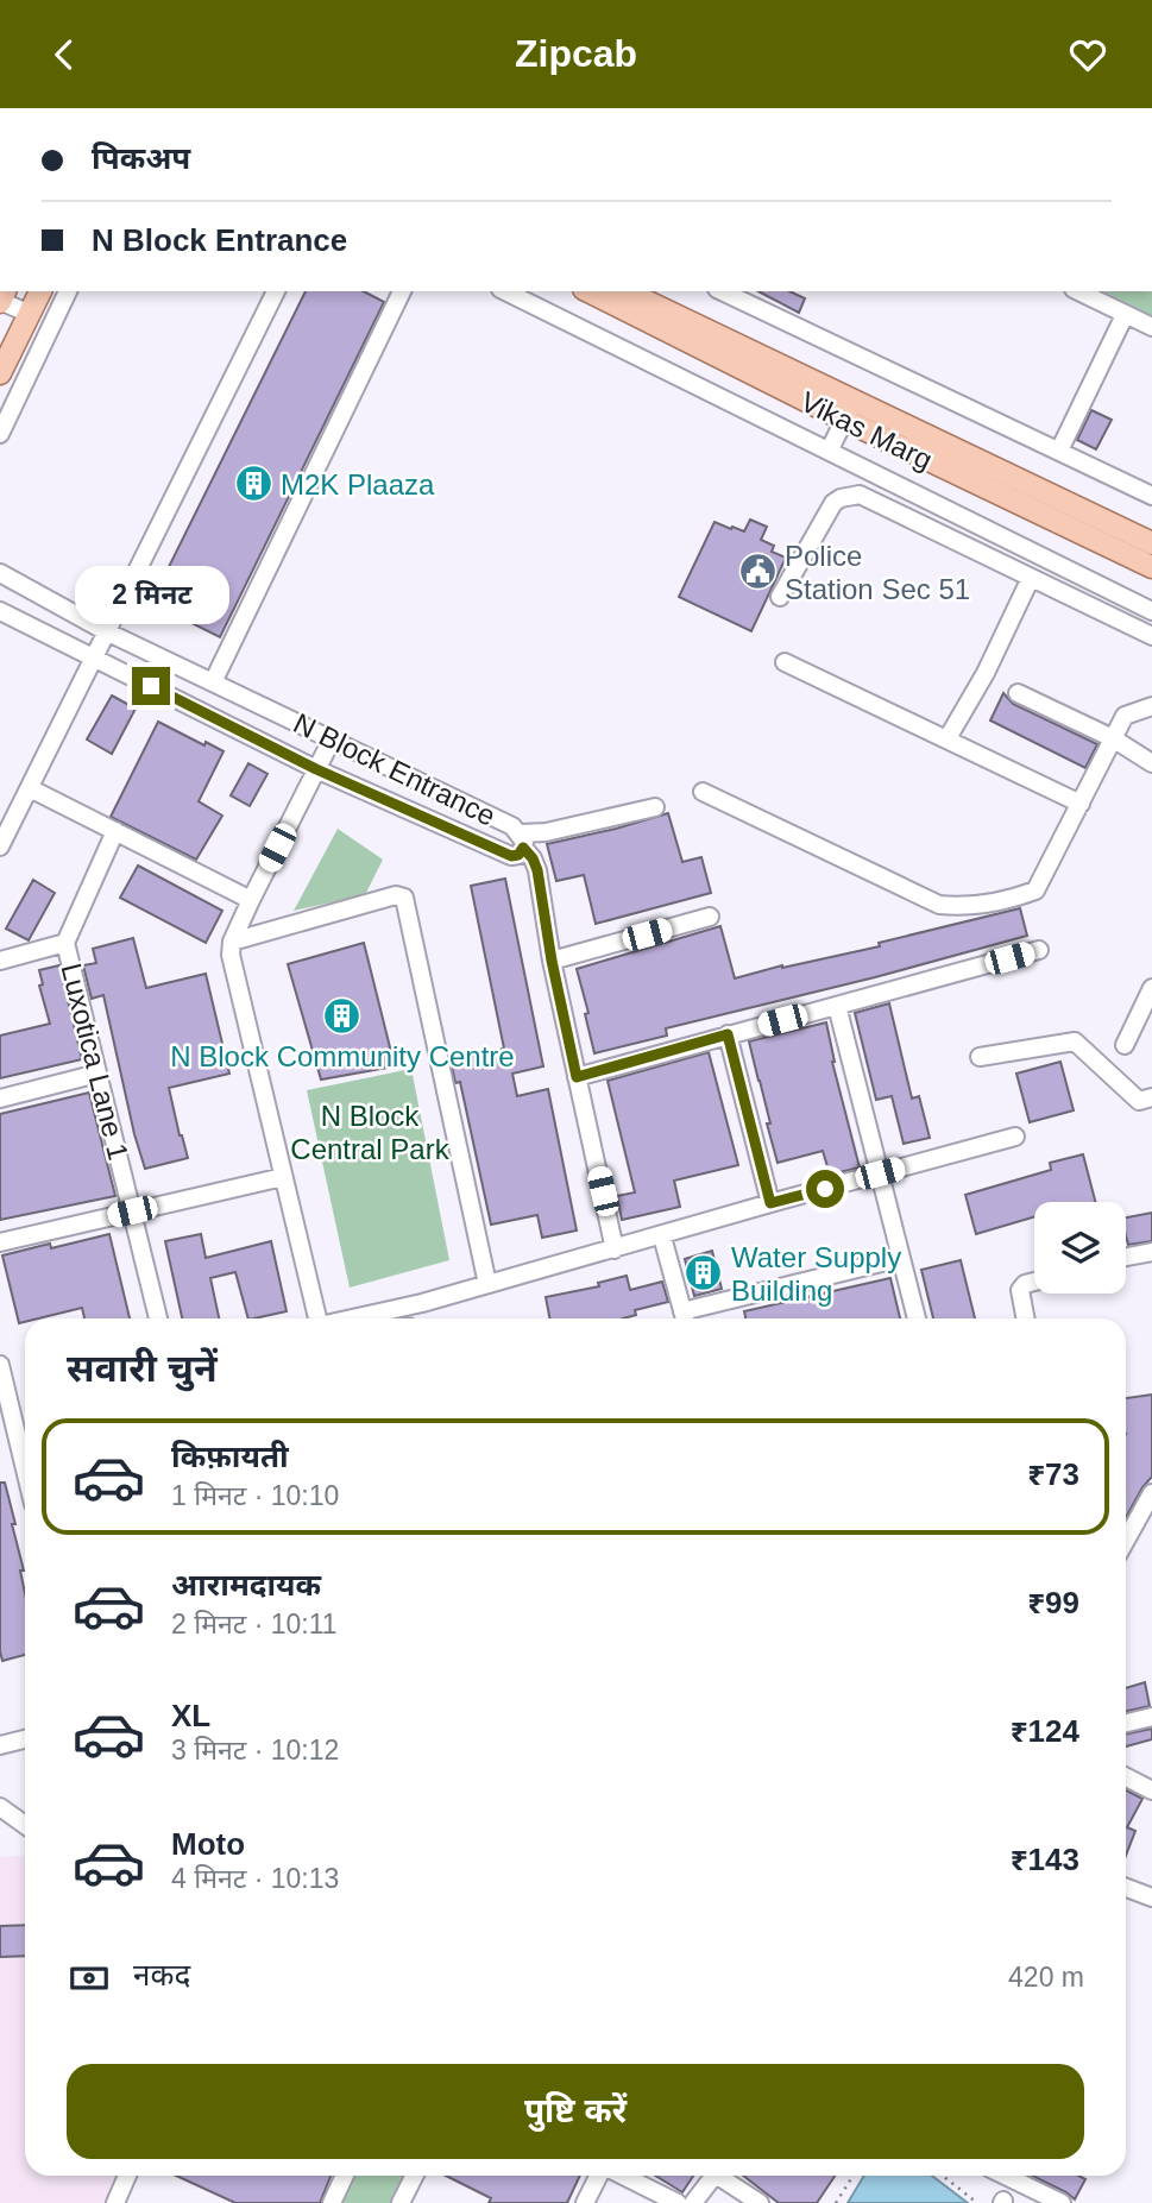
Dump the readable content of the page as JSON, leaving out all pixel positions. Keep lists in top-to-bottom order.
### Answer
{
  "streets": {
    "main road": ["Vikas Marg"],
    "street": ["N Block Entrance", "Luxotica Lane 1"]
  },
  "parks": ["N Block Central Park"],
  "places": {
    "building": ["M2K Plaaza", "N Block Community Centre", "Water Supply Building"],
    "public building": ["Police Station Sec 51"]
  },
  "page": {
    "header": "Zipcab",
    "banner": ["पिकअप", "N Block Entrance"],
    "bubble": "2 मिनट",
    "heading": "सवारी चुनें",
    "list": [
      {
        "name": "किफ़ायती",
        "note": "1 मिनट · 10:10",
        "value": "₹73"
      },
      {
        "name": "आरामदायक",
        "note": "2 मिनट · 10:11",
        "value": "₹99"
      },
      {
        "name": "XL",
        "note": "3 मिनट · 10:12",
        "value": "₹124"
      },
      {
        "name": "Moto",
        "note": "4 मिनट · 10:13",
        "value": "₹143"
      }
    ],
    "pay": ["नकद", "420 m"],
    "buttons": "पुष्टि करें"
  }
}
